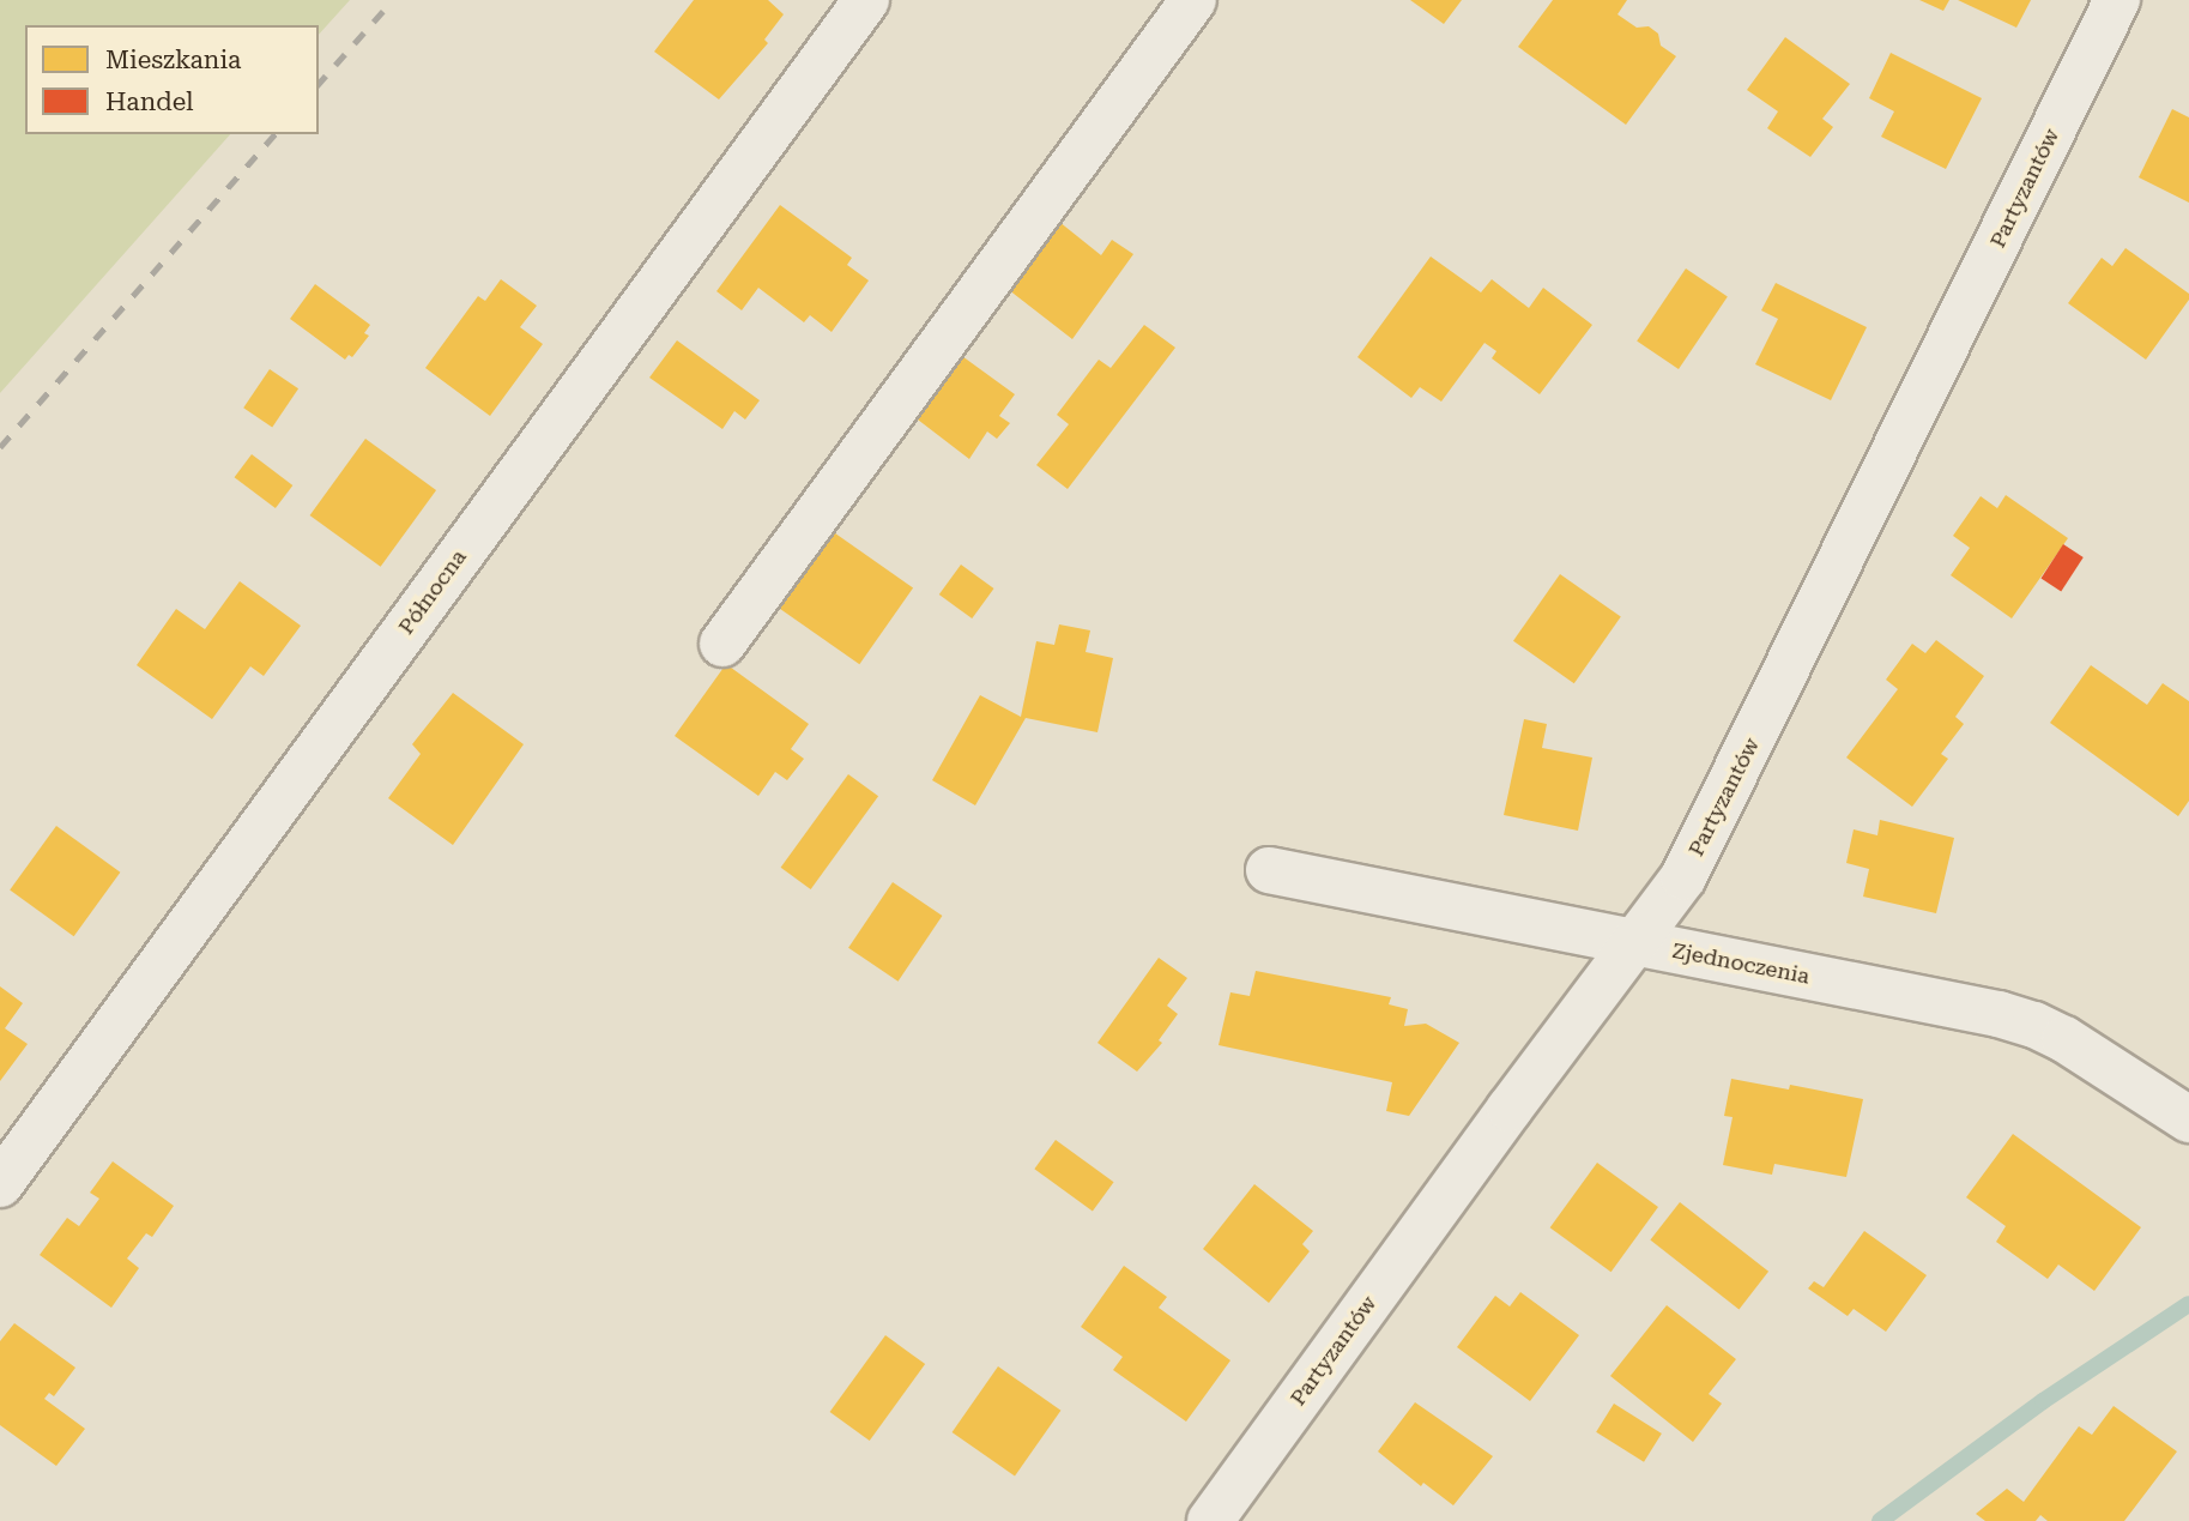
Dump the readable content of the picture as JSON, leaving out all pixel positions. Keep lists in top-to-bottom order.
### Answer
{
  "streets": {
    "street": ["Partyzantów", "Północna", "Zjednoczenia"]
  },
  "crossings": [
    ["Partyzantów", "Zjednoczenia"]
  ],
  "legend": ["Mieszkania", "Handel"]
}
